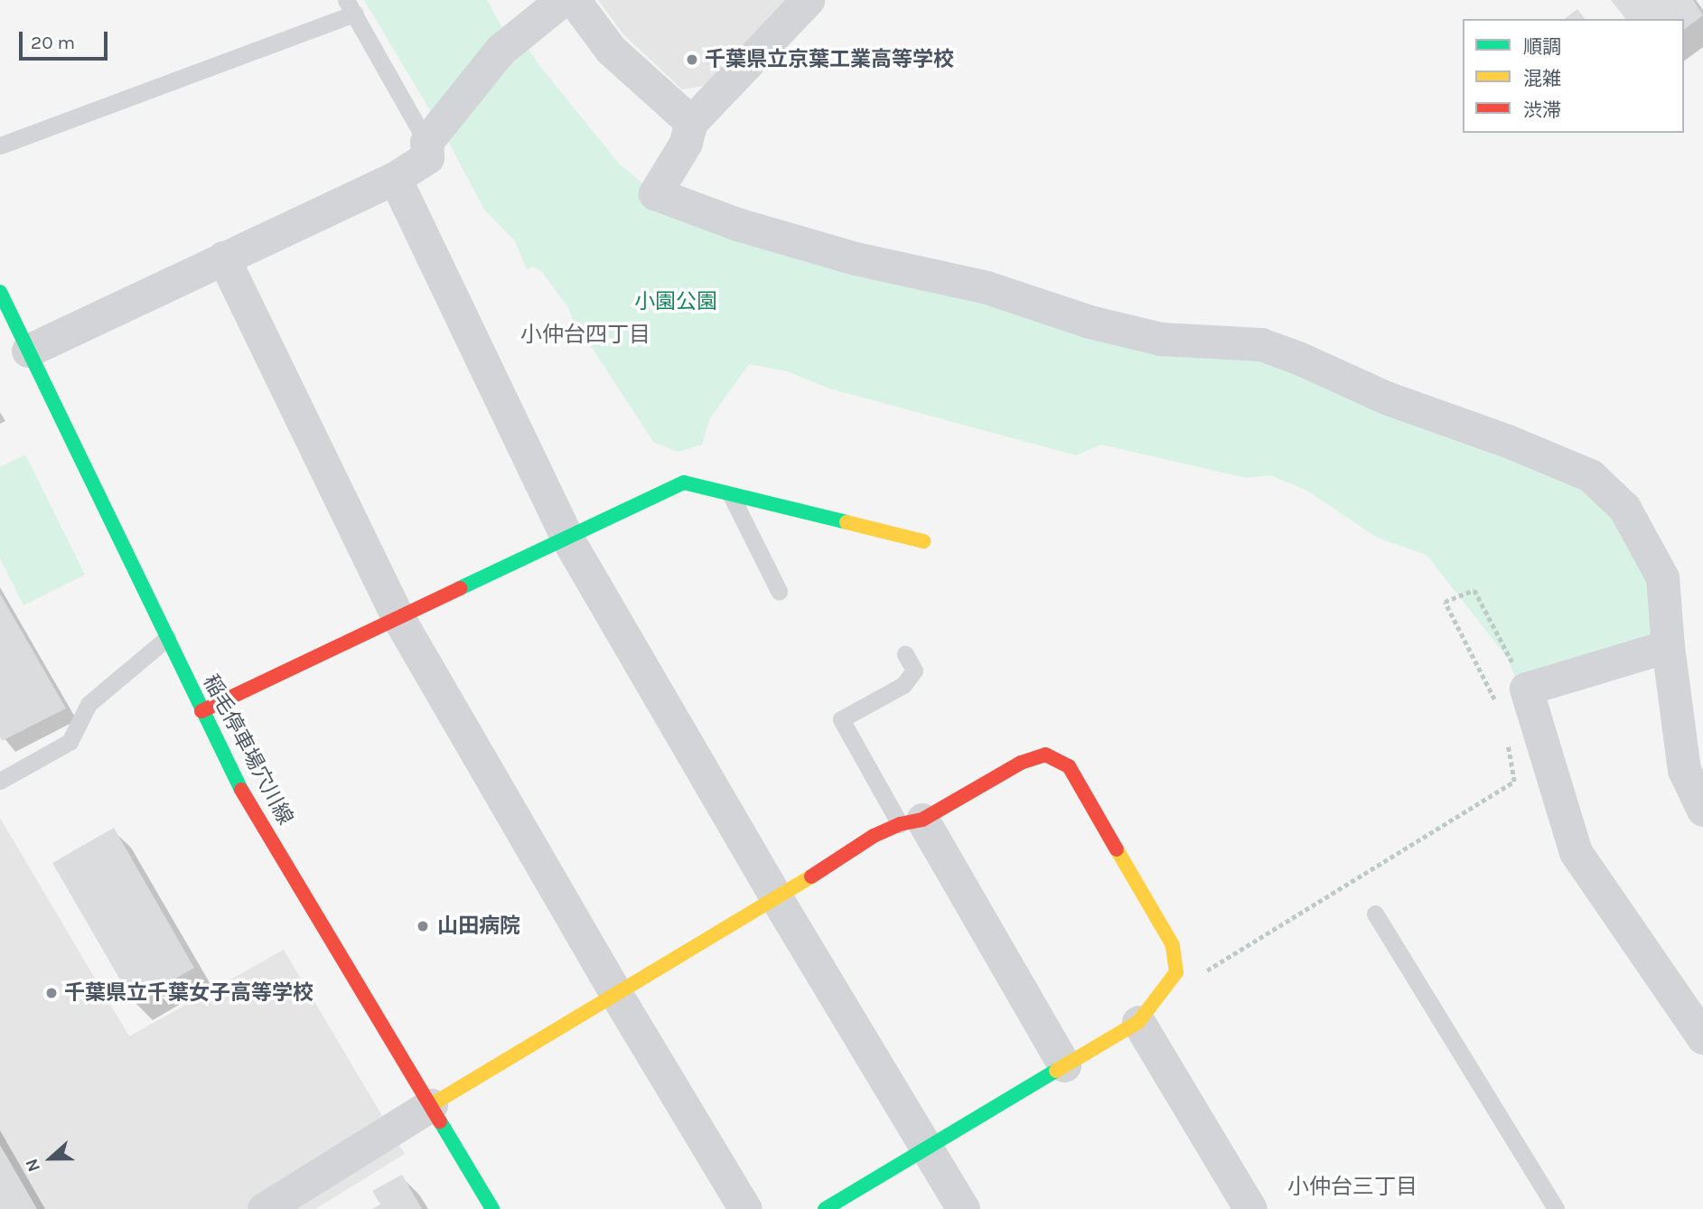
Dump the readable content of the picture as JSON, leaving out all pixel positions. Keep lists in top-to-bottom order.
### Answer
{
  "streets": {
    "street": ["稲毛停車場穴川線"]
  },
  "districts": ["小仲台四丁目", "小仲台三丁目"],
  "parks": ["小園公園"],
  "places": ["千葉県立京葉工業高等学校", "山田病院", "千葉県立千葉女子高等学校"],
  "legend": ["順調", "混雑", "渋滞"],
  "scale_bar": "20 m",
  "north": "left"
}
